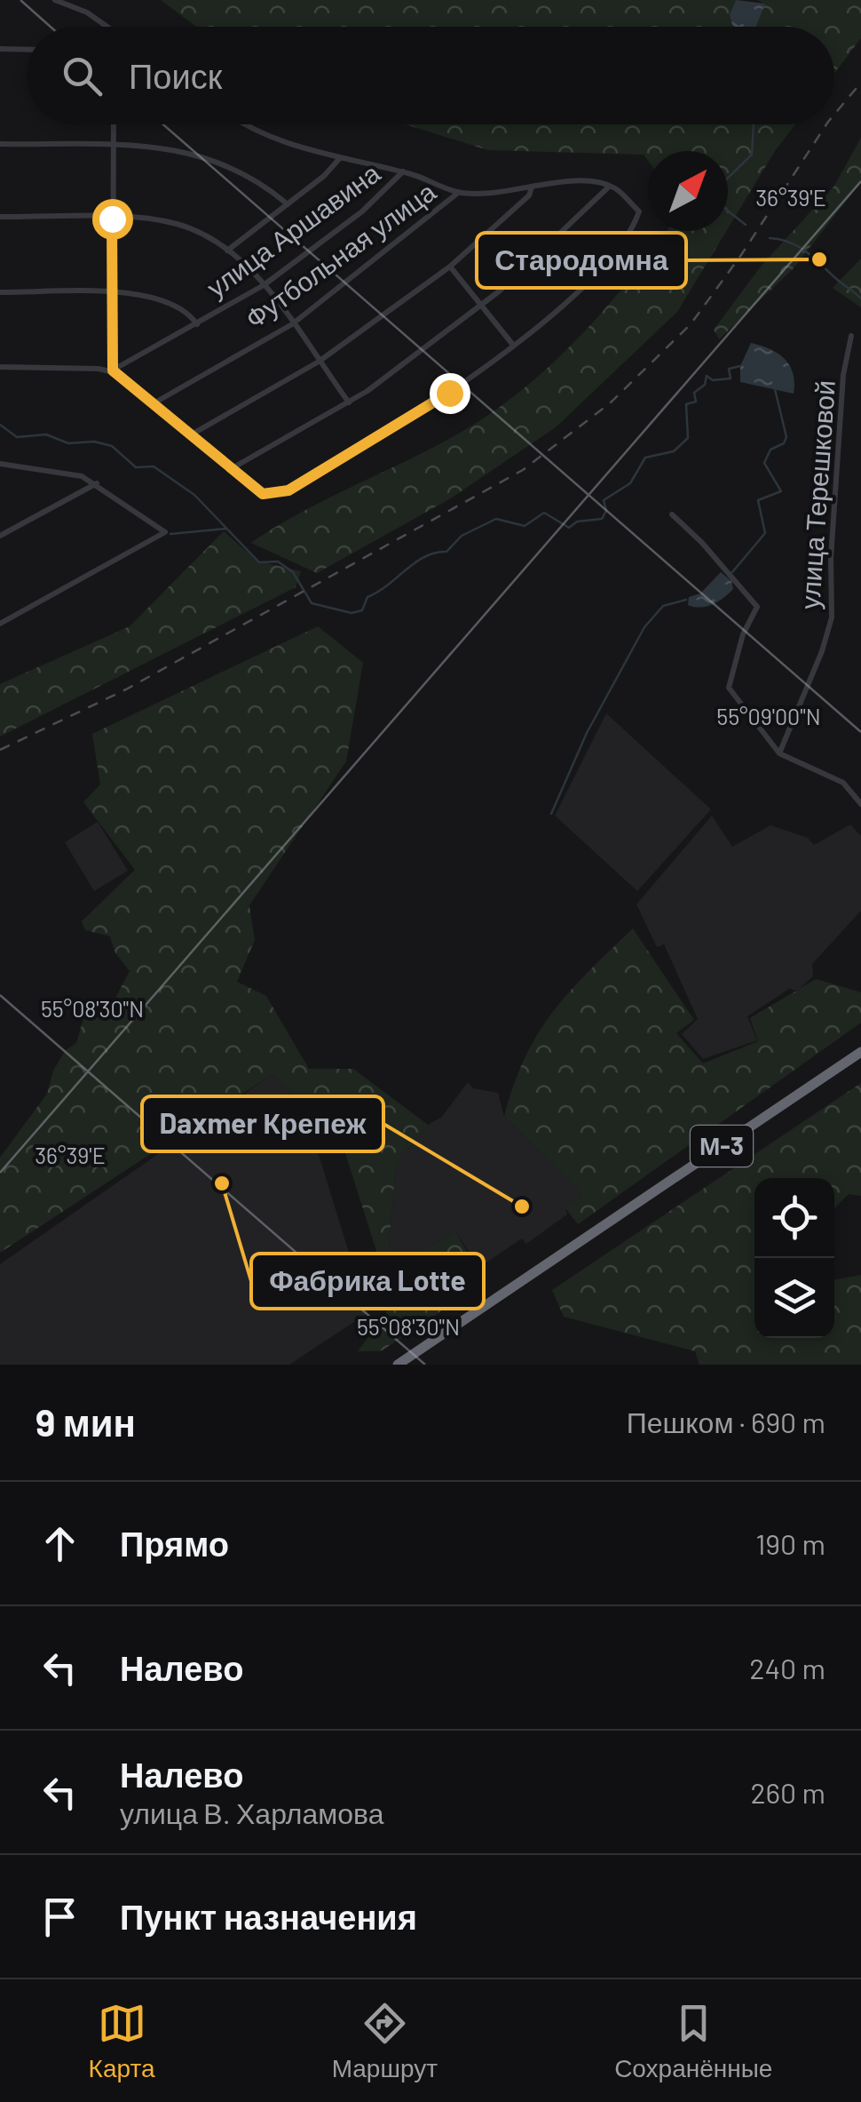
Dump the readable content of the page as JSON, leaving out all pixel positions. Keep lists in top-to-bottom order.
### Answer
{
  "streets": {
    "highway": ["М-3"],
    "street": ["улица Аршавина", "Футбольная улица", "улица Терешковой"]
  },
  "places": ["Стародомна", "Фабрика Lotte", "Daxmer Крепеж"],
  "north": "top right",
  "page": {
    "search": "Поиск",
    "heading": ["9 мин", "Пешком · 690 m"],
    "list": [
      ["Прямо", "190 m"],
      ["Налево", "240 m"],
      ["Налево", "улица В. Харламова", "260 m"],
      "Пункт назначения"
    ],
    "nav": ["Карта", "Маршрут", "Сохранённые"]
  },
  "coordinates": ["36°39'E", "55°09'00\"N", "55°08'30\"N"]
}
